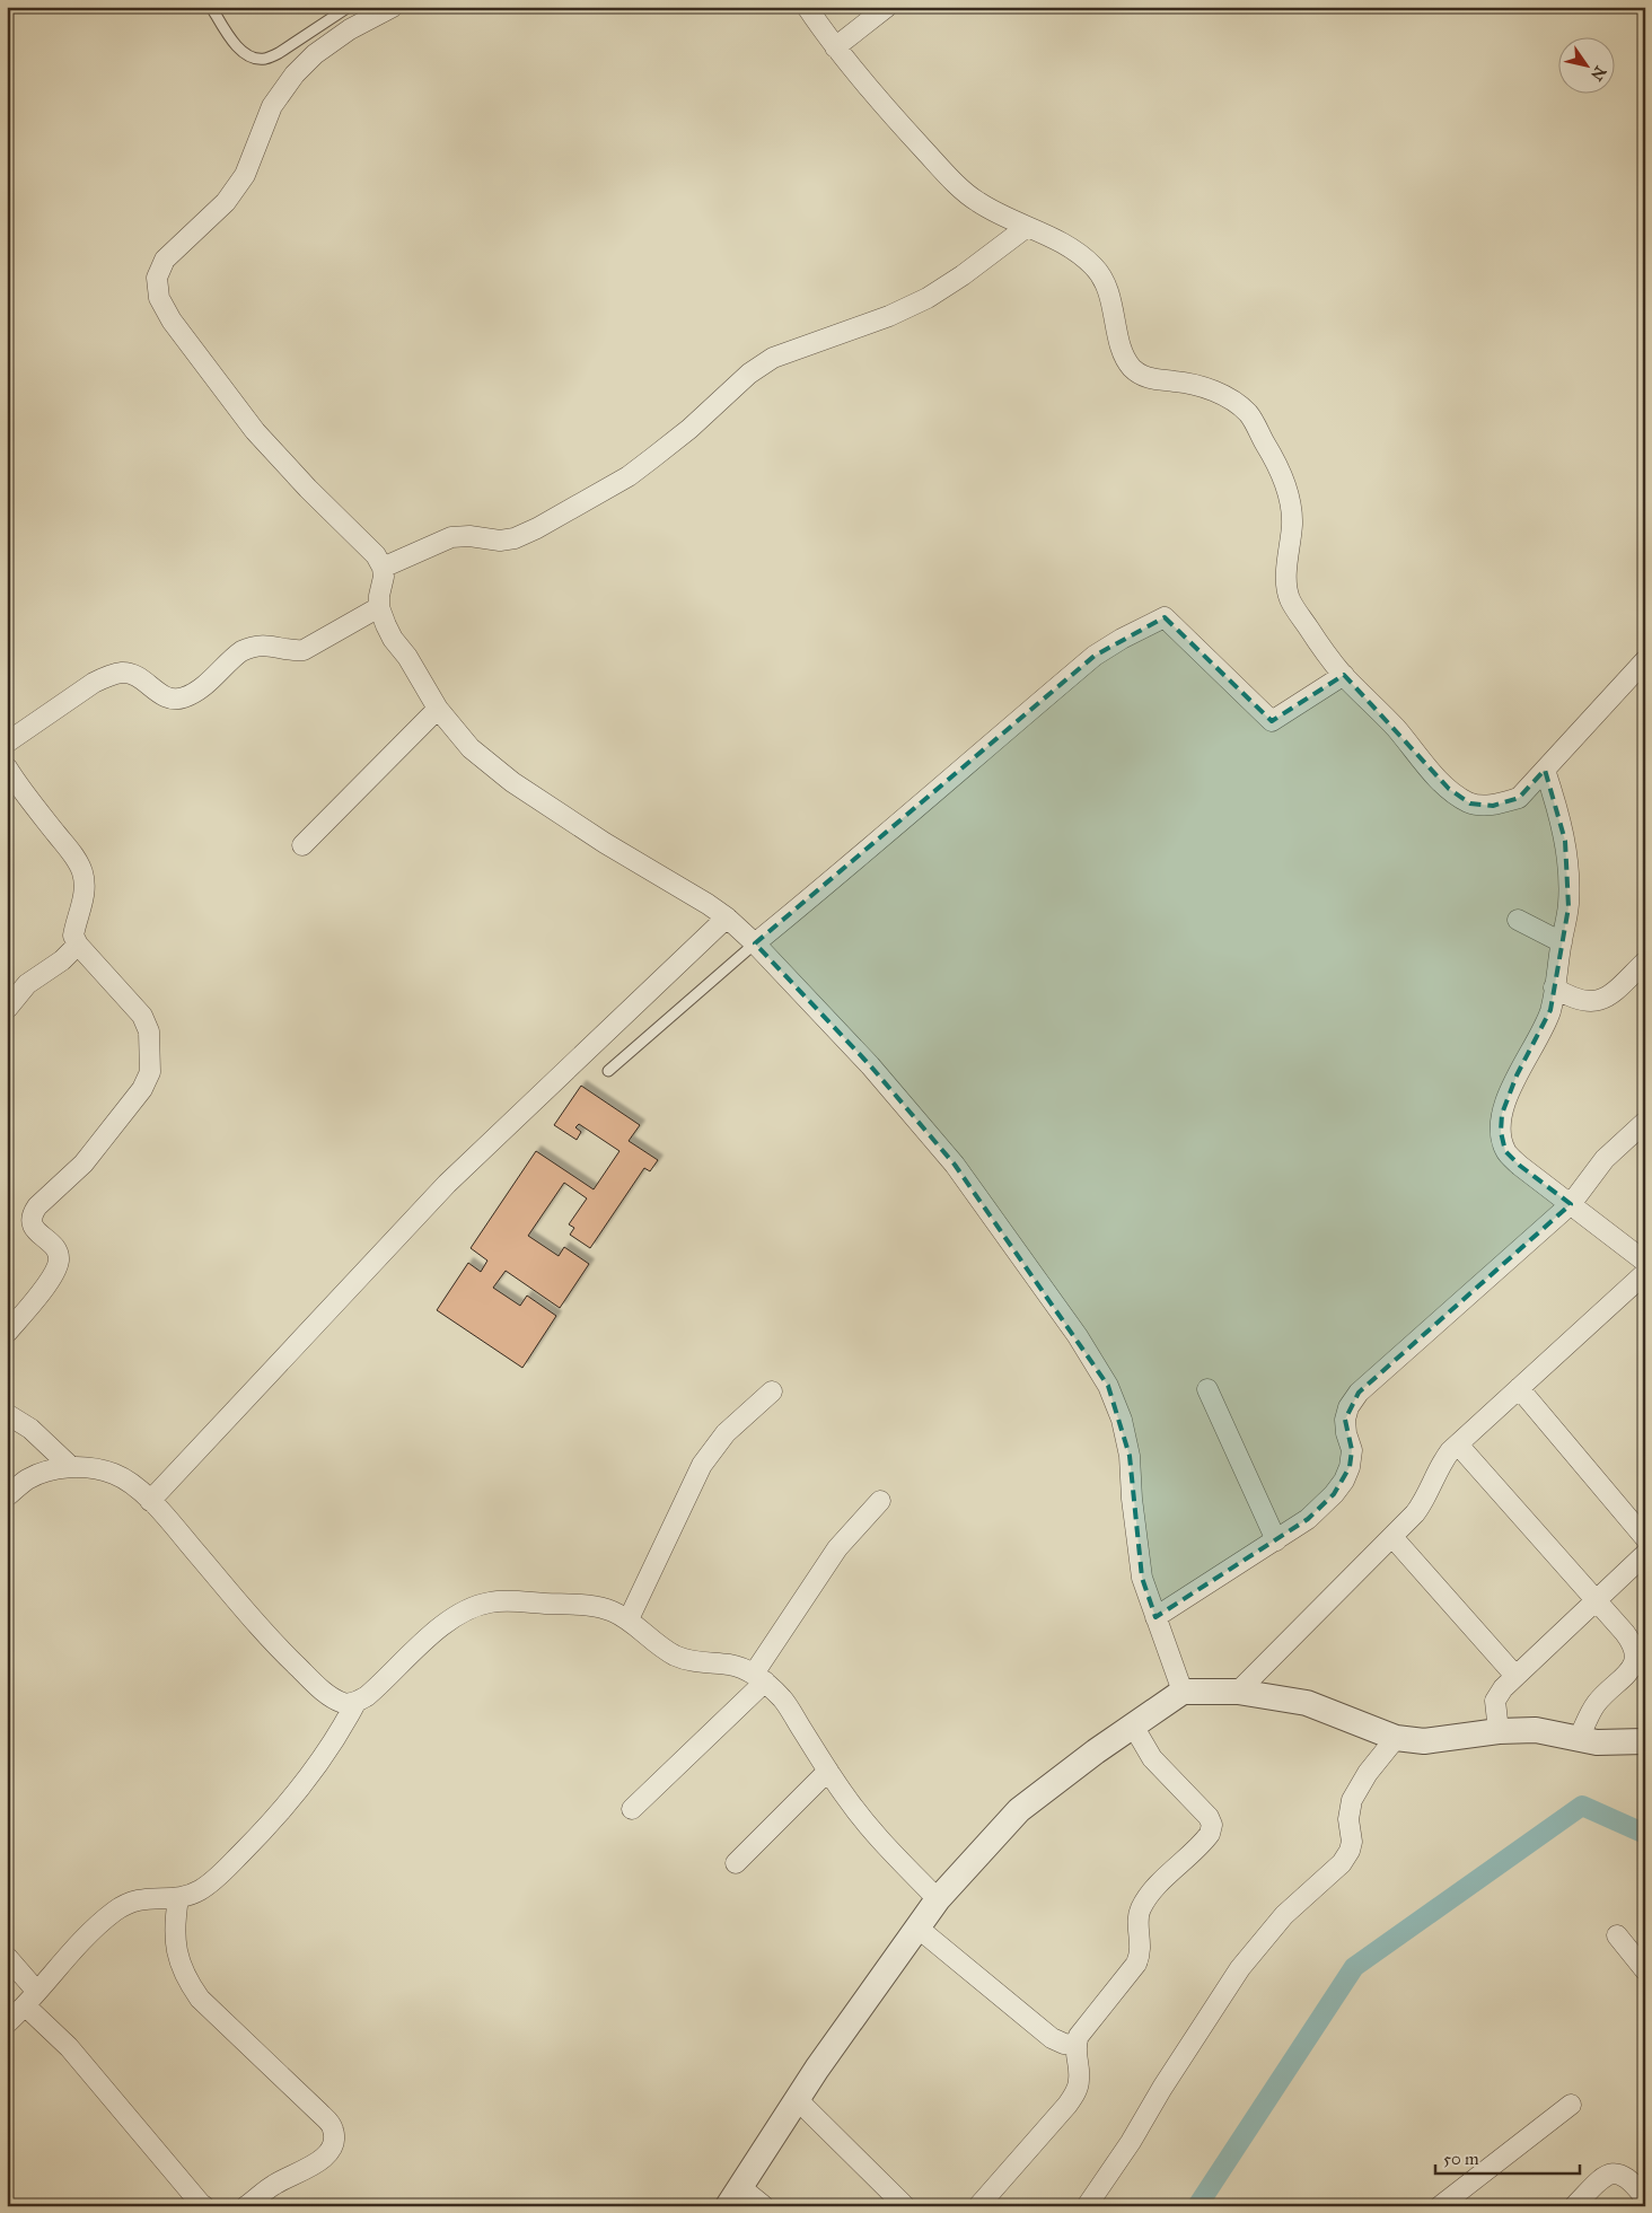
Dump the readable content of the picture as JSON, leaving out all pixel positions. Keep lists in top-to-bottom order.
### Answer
{
  "scale_bar": "50 m",
  "north": "bottom right"
}
